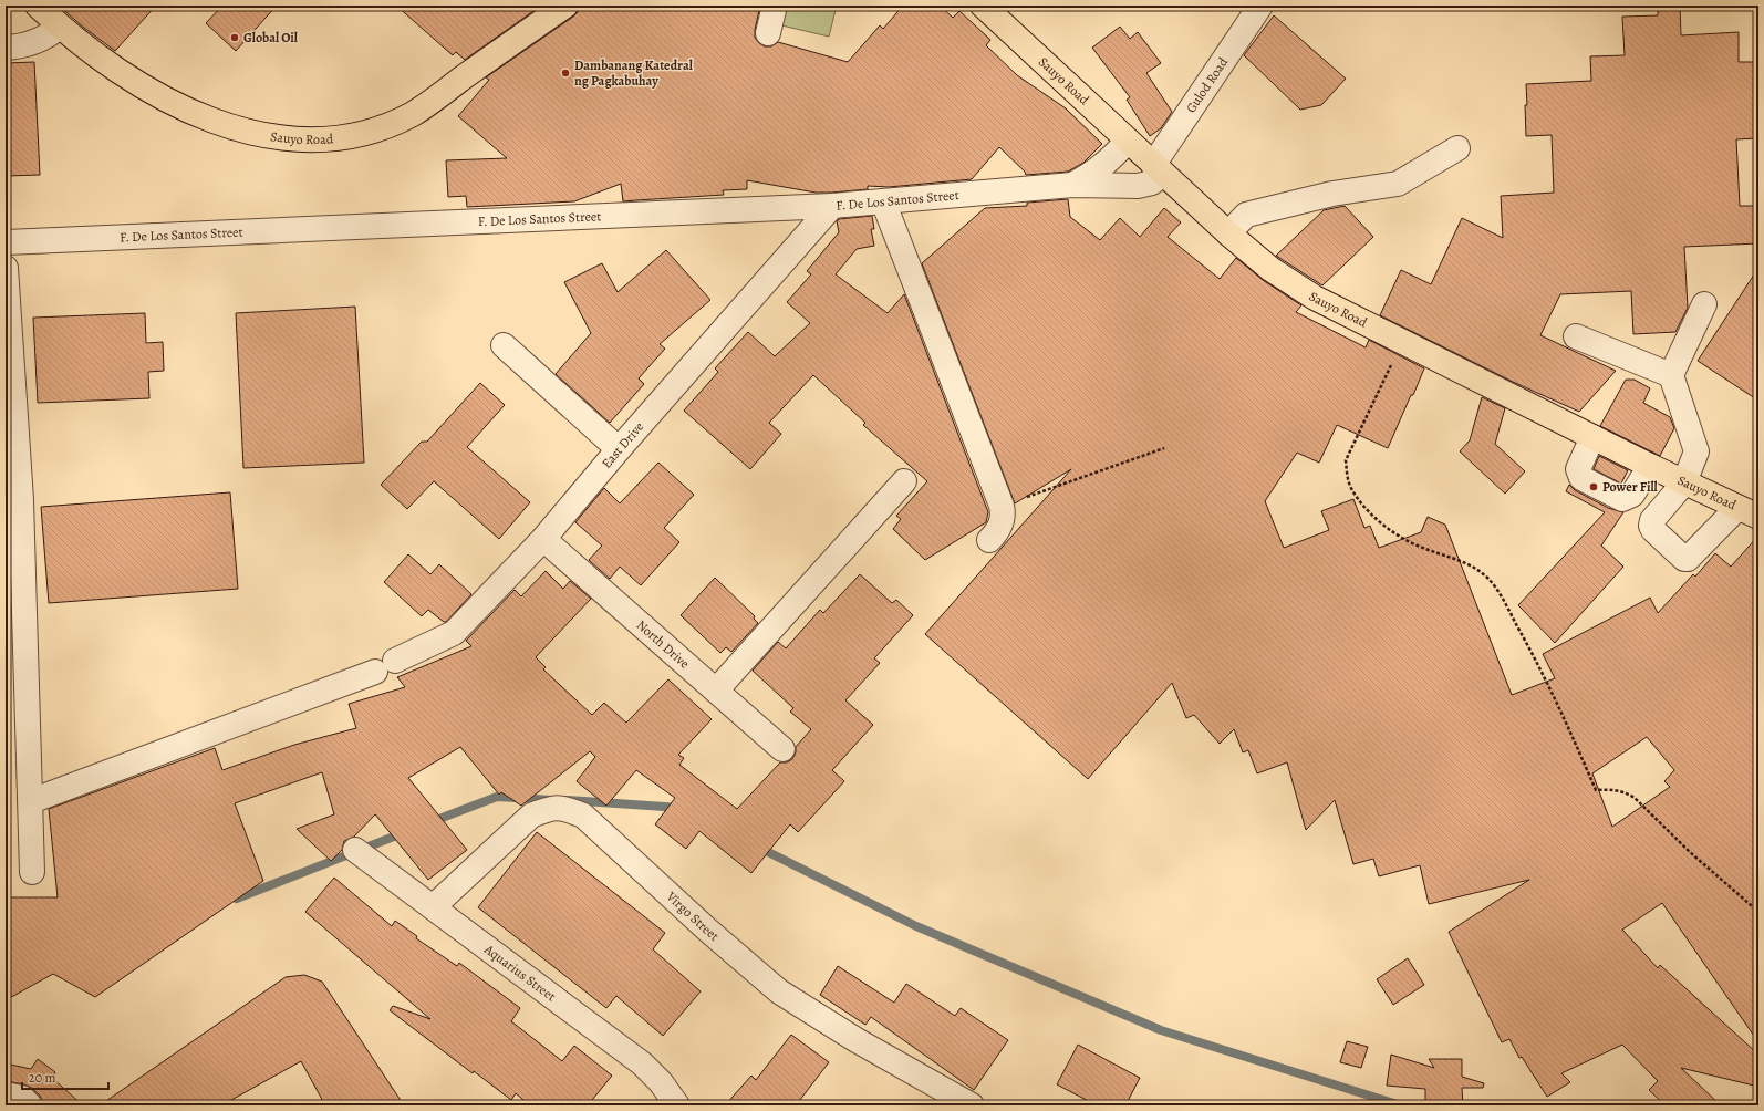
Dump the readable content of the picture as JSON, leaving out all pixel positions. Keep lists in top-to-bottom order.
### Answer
{
  "streets": {
    "main road": ["Sauyo Road"],
    "street": [
      "Gulod Road",
      "F. De Los Santos Street",
      "East Drive",
      "North Drive",
      "Virgo Street",
      "Aquarius Street"
    ]
  },
  "crossings": [
    ["Sauyo Road", "Gulod Road"],
    ["Sauyo Road", "F. De Los Santos Street"],
    ["Gulod Road", "F. De Los Santos Street"],
    ["F. De Los Santos Street", "East Drive"],
    ["East Drive", "North Drive"],
    ["Virgo Street", "Aquarius Street"]
  ],
  "places": ["Global Oil", "Dambanang Katedral ng Pagkabuhay", "Power Fill"],
  "scale_bar": "20 m"
}
